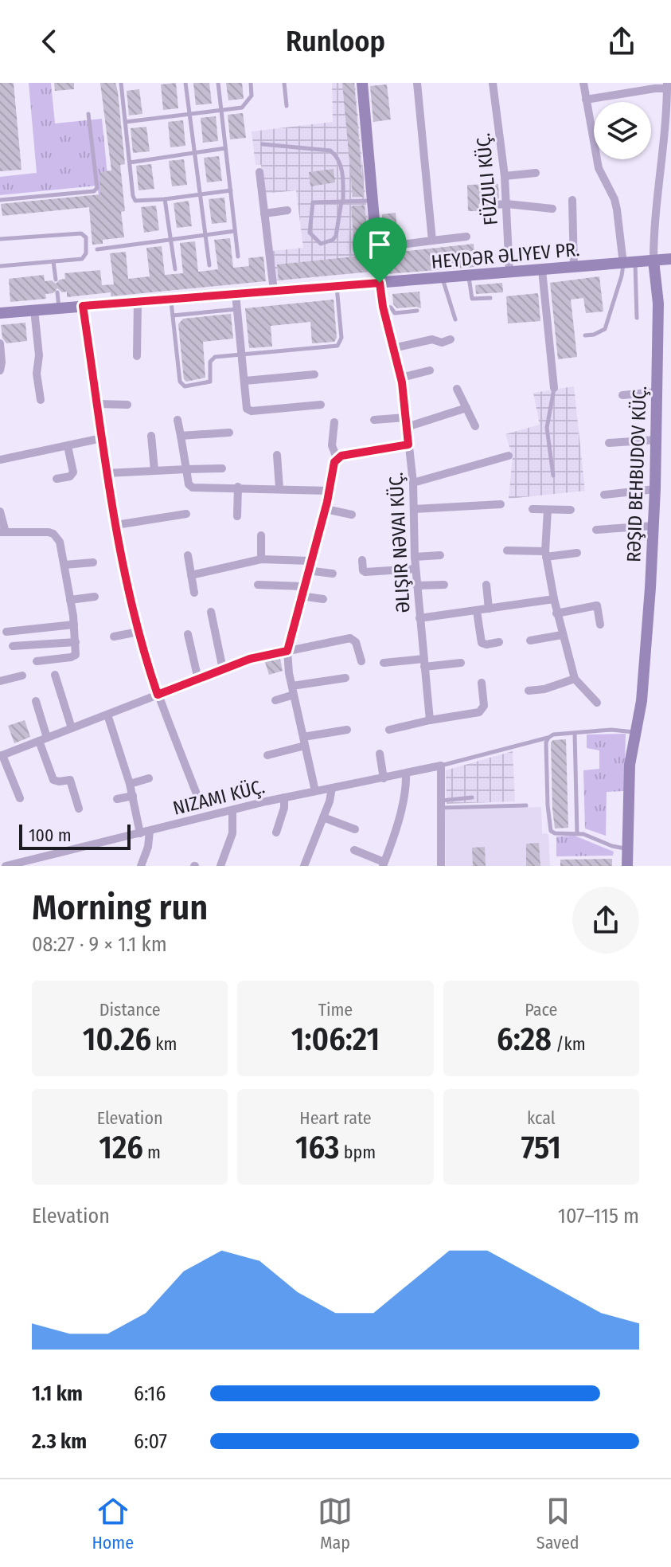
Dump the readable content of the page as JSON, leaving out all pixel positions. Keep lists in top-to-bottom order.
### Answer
{
  "streets": {
    "street": [
      "FÜZULI KÜÇ.",
      "HEYDƏR ƏLIYEV PR.",
      "RƏŞID BEHBUDOV KÜÇ.",
      "ƏLIŞIR NƏVAI KÜÇ.",
      "NIZAMI KÜÇ."
    ]
  },
  "crossings": [
    ["FÜZULI KÜÇ.", "HEYDƏR ƏLIYEV PR."],
    ["HEYDƏR ƏLIYEV PR.", "RƏŞID BEHBUDOV KÜÇ."],
    ["HEYDƏR ƏLIYEV PR.", "ƏLIŞIR NƏVAI KÜÇ."]
  ],
  "scale_bar": "100 m",
  "page": {
    "header": "Runloop",
    "scale": "100 m",
    "heading": ["Morning run", "08:27 · 9 × 1.1 km"],
    "stats": [
      ["Distance", "10.26 km"],
      ["Time", "1:06:21"],
      ["Pace", "6:28 /km"],
      ["Elevation", "126 m"],
      ["Heart rate", "163 bpm"],
      ["kcal", "751"]
    ],
    "chart": ["Elevation", "107–115 m"],
    "list": [
      {
        "name": "1.1 km",
        "note": "6:16"
      },
      {
        "name": "2.3 km",
        "note": "6:07"
      }
    ],
    "tabs": ["Home", "Map", "Saved"]
  }
}
